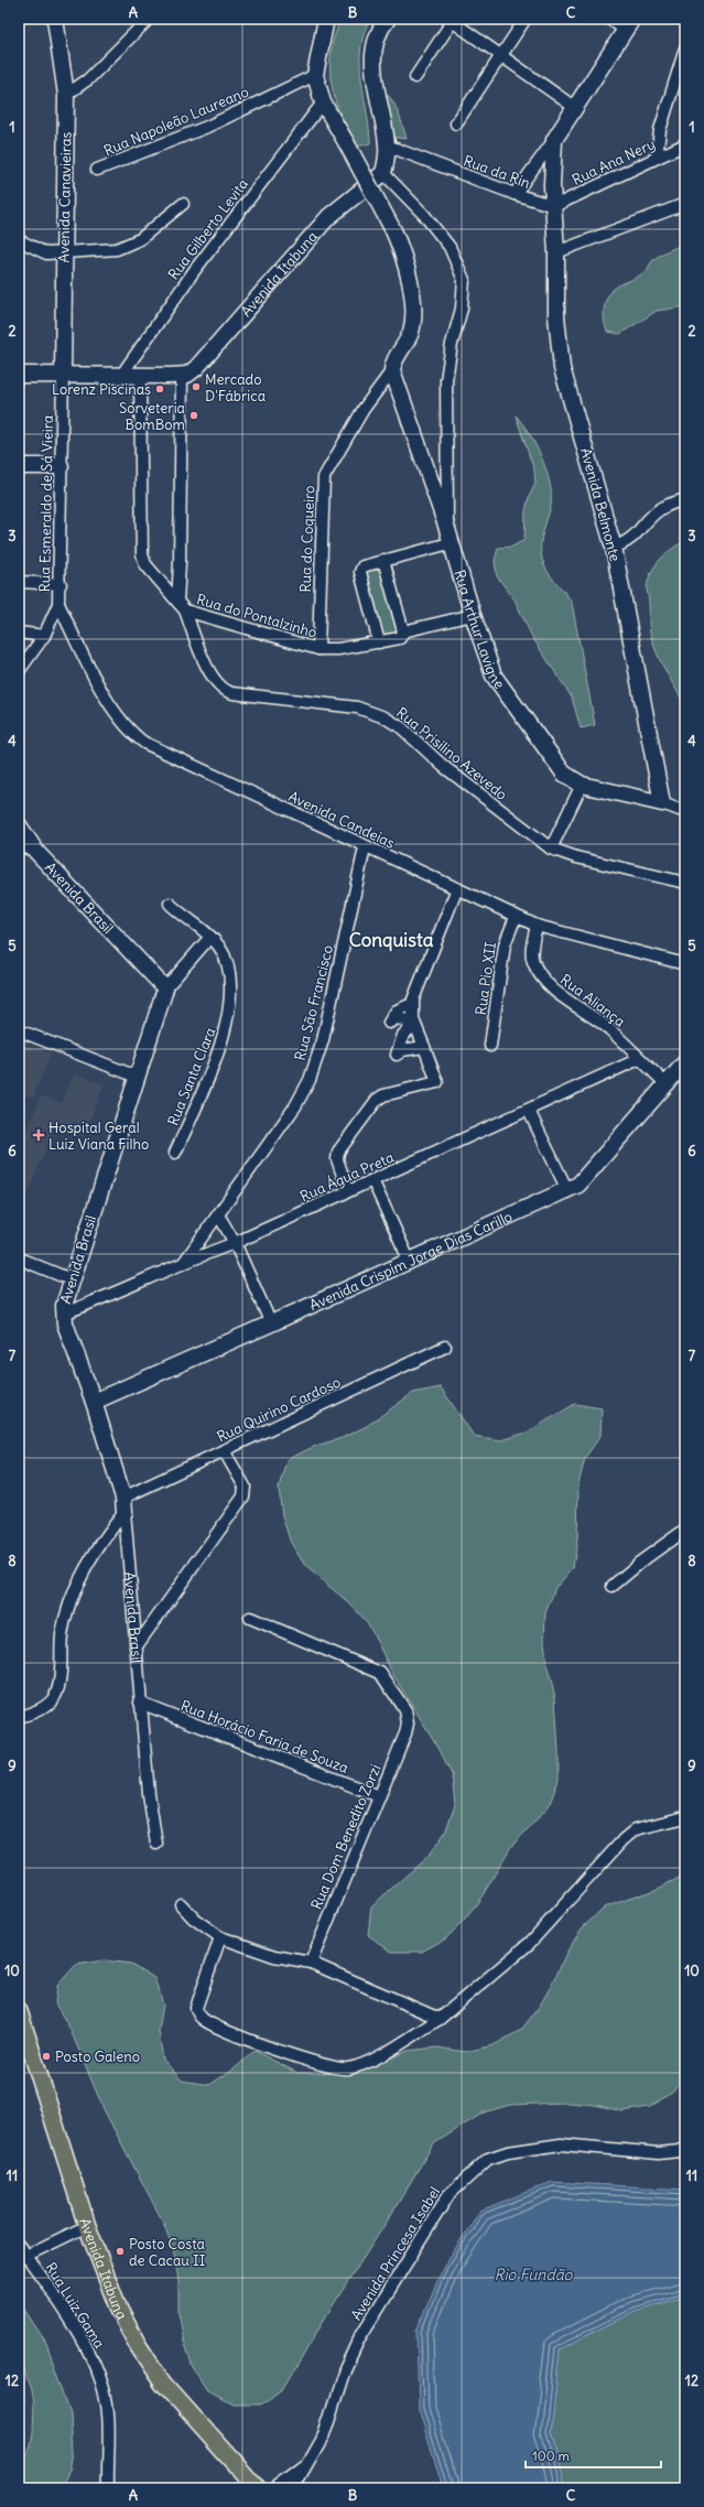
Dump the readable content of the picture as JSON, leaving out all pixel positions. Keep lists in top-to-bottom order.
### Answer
{
  "streets": {
    "main road": ["Avenida Itabuna"],
    "street": [
      "Rua Napoleão Laureano",
      "Rua Ana Nery",
      "Rua da Rin",
      "Avenida Canavieiras",
      "Rua Gilberto Levita",
      "Rua Esmeraldo de Sá Vieira",
      "Avenida Belmonte",
      "Rua do Coqueiro",
      "Rua do Pontalzinho",
      "Rua Arthur Lavigne",
      "Rua Prisilino Azevedo",
      "Avenida Candeias",
      "Avenida Brasil",
      "Rua Pio XII",
      "Rua Aliança",
      "Rua São Francisco",
      "Rua Santa Clara",
      "Rua Água Preta",
      "Avenida Crispim Jorge Dias Carillo",
      "Rua Quirino Cardoso",
      "Rua Horácio Faria de Souza",
      "Rua Dom Benedito Zorzi",
      "Avenida Princesa Isabel",
      "Rua Luiz Gama"
    ]
  },
  "crossings": [
    ["Rua Ana Nery", "Rua da Rin"],
    ["Rua Ana Nery", "Avenida Belmonte"],
    ["Rua da Rin", "Avenida Belmonte"],
    ["Avenida Canavieiras", "Rua Esmeraldo de Sá Vieira"],
    ["Rua Esmeraldo de Sá Vieira", "Avenida Candeias"],
    ["Avenida Belmonte", "Rua Arthur Lavigne"],
    ["Rua do Coqueiro", "Rua do Pontalzinho"],
    ["Rua do Coqueiro", "Rua Arthur Lavigne"],
    ["Rua do Pontalzinho", "Rua Prisilino Azevedo"],
    ["Avenida Candeias", "Rua Pio XII"],
    ["Avenida Candeias", "Rua Aliança"],
    ["Avenida Candeias", "Rua São Francisco"],
    ["Avenida Brasil", "Rua Água Preta"],
    ["Avenida Brasil", "Avenida Crispim Jorge Dias Carillo"],
    ["Avenida Brasil", "Rua Quirino Cardoso"],
    ["Avenida Brasil", "Rua Horácio Faria de Souza"],
    ["Rua Aliança", "Rua Água Preta"],
    ["Rua Aliança", "Avenida Crispim Jorge Dias Carillo"],
    ["Rua São Francisco", "Rua Água Preta"],
    ["Rua Horácio Faria de Souza", "Rua Dom Benedito Zorzi"]
  ],
  "districts": ["Conquista"],
  "water": ["Rio Fundão"],
  "places": {
    "other": [
      "Mercado D'Fábrica",
      "Lorenz Piscinas",
      "Sorveteria BomBom",
      "Posto Galeno",
      "Posto Costa de Cacau II"
    ],
    "health": ["Hospital Geral Luiz Viana Filho"]
  },
  "scale_bar": "100 m",
  "grid": {
    "columns": ["A", "B", "C"],
    "rows": [
      "1",
      "2",
      "3",
      "4",
      "5",
      "6",
      "7",
      "8",
      "9",
      "10",
      "11",
      "12"
    ]
  }
}
